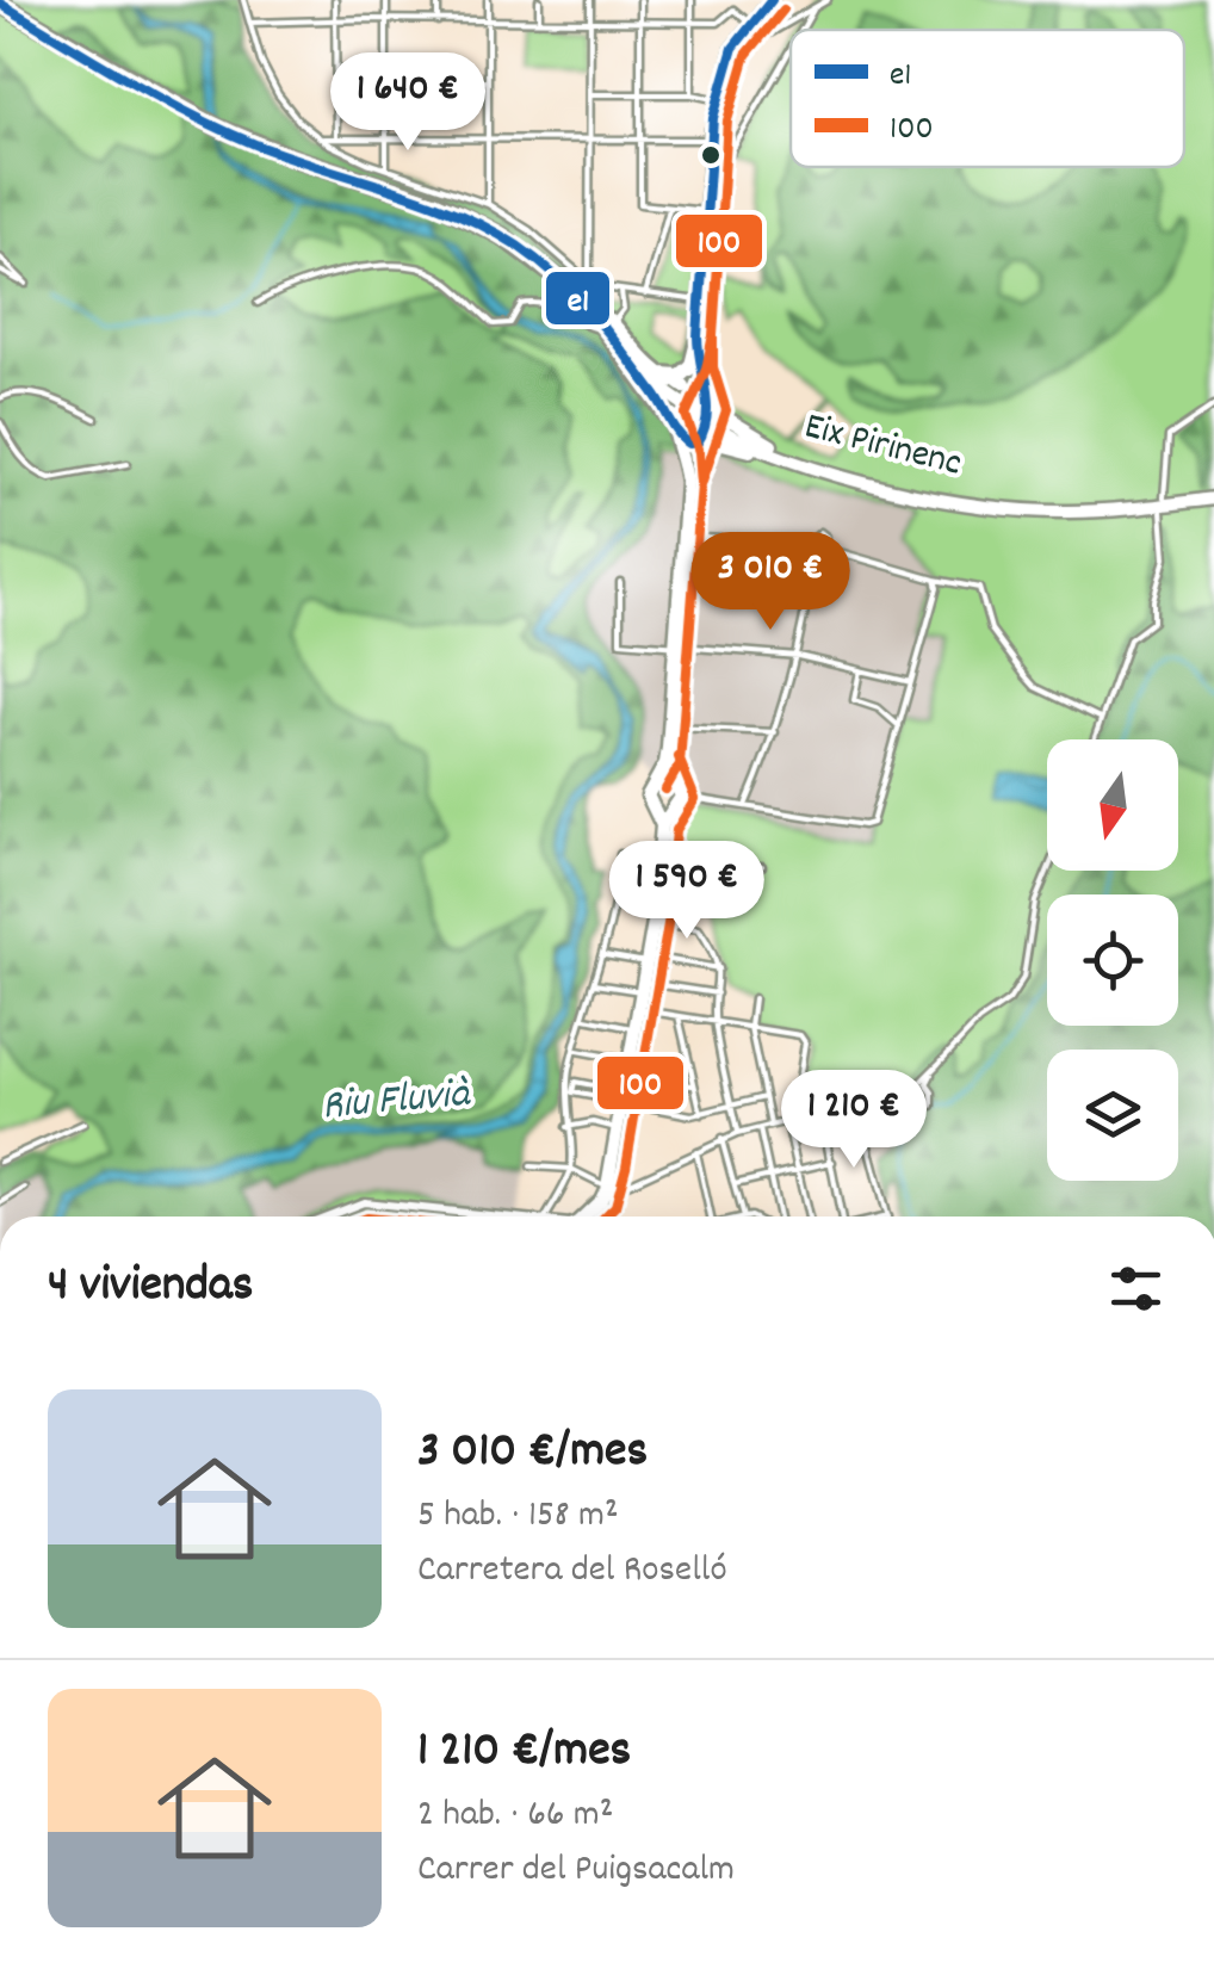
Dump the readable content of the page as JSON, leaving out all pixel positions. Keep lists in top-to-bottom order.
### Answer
{
  "streets": {
    "highway": ["Eix Pirinenc"]
  },
  "water": ["Riu Fluvià"],
  "lines": ["transit line e1", "transit line 100"],
  "legend": ["e1", "100"],
  "north": "bottom",
  "page": {
    "price": [
      "1 640 €",
      "3 010 €",
      "1 590 €",
      "1 210 €"
    ],
    "heading": "4 viviendas",
    "list": [
      {
        "name": "3 010 €/mes",
        "note": "5 hab. · 158 m² · Carretera del Roselló"
      },
      {
        "name": "1 210 €/mes",
        "note": "2 hab. · 66 m² · Carrer del Puigsacalm"
      }
    ]
  }
}
